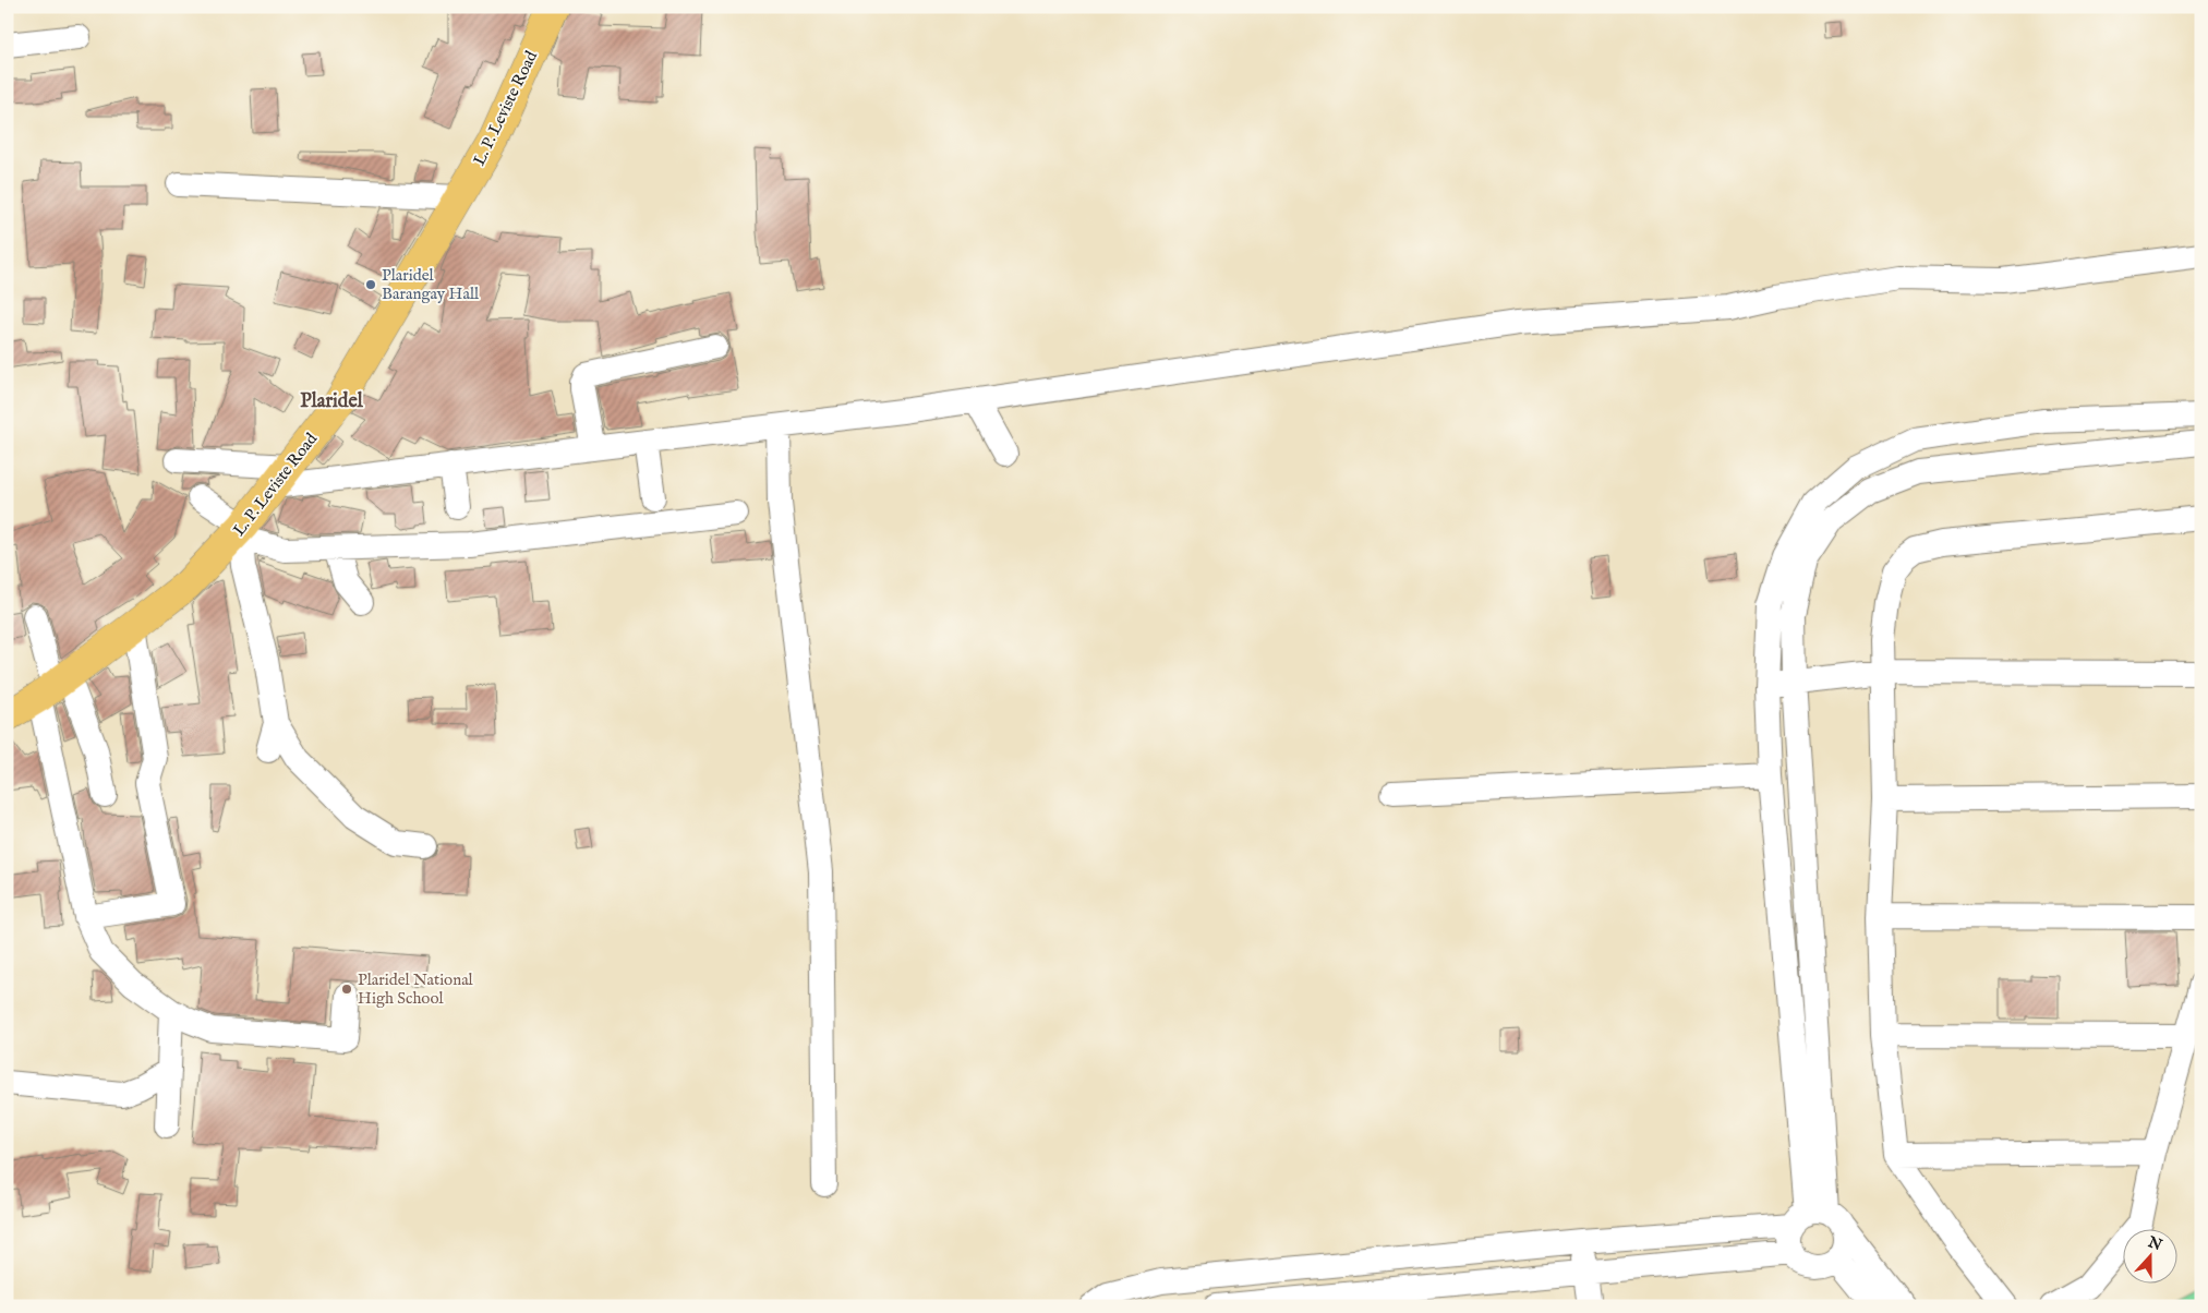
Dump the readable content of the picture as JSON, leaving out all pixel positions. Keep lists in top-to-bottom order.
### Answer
{
  "streets": {
    "main road": ["L. P. Leviste Road"]
  },
  "districts": ["Plaridel"],
  "places": ["Plaridel Barangay Hall", "Plaridel National High School"],
  "north": "top"
}
